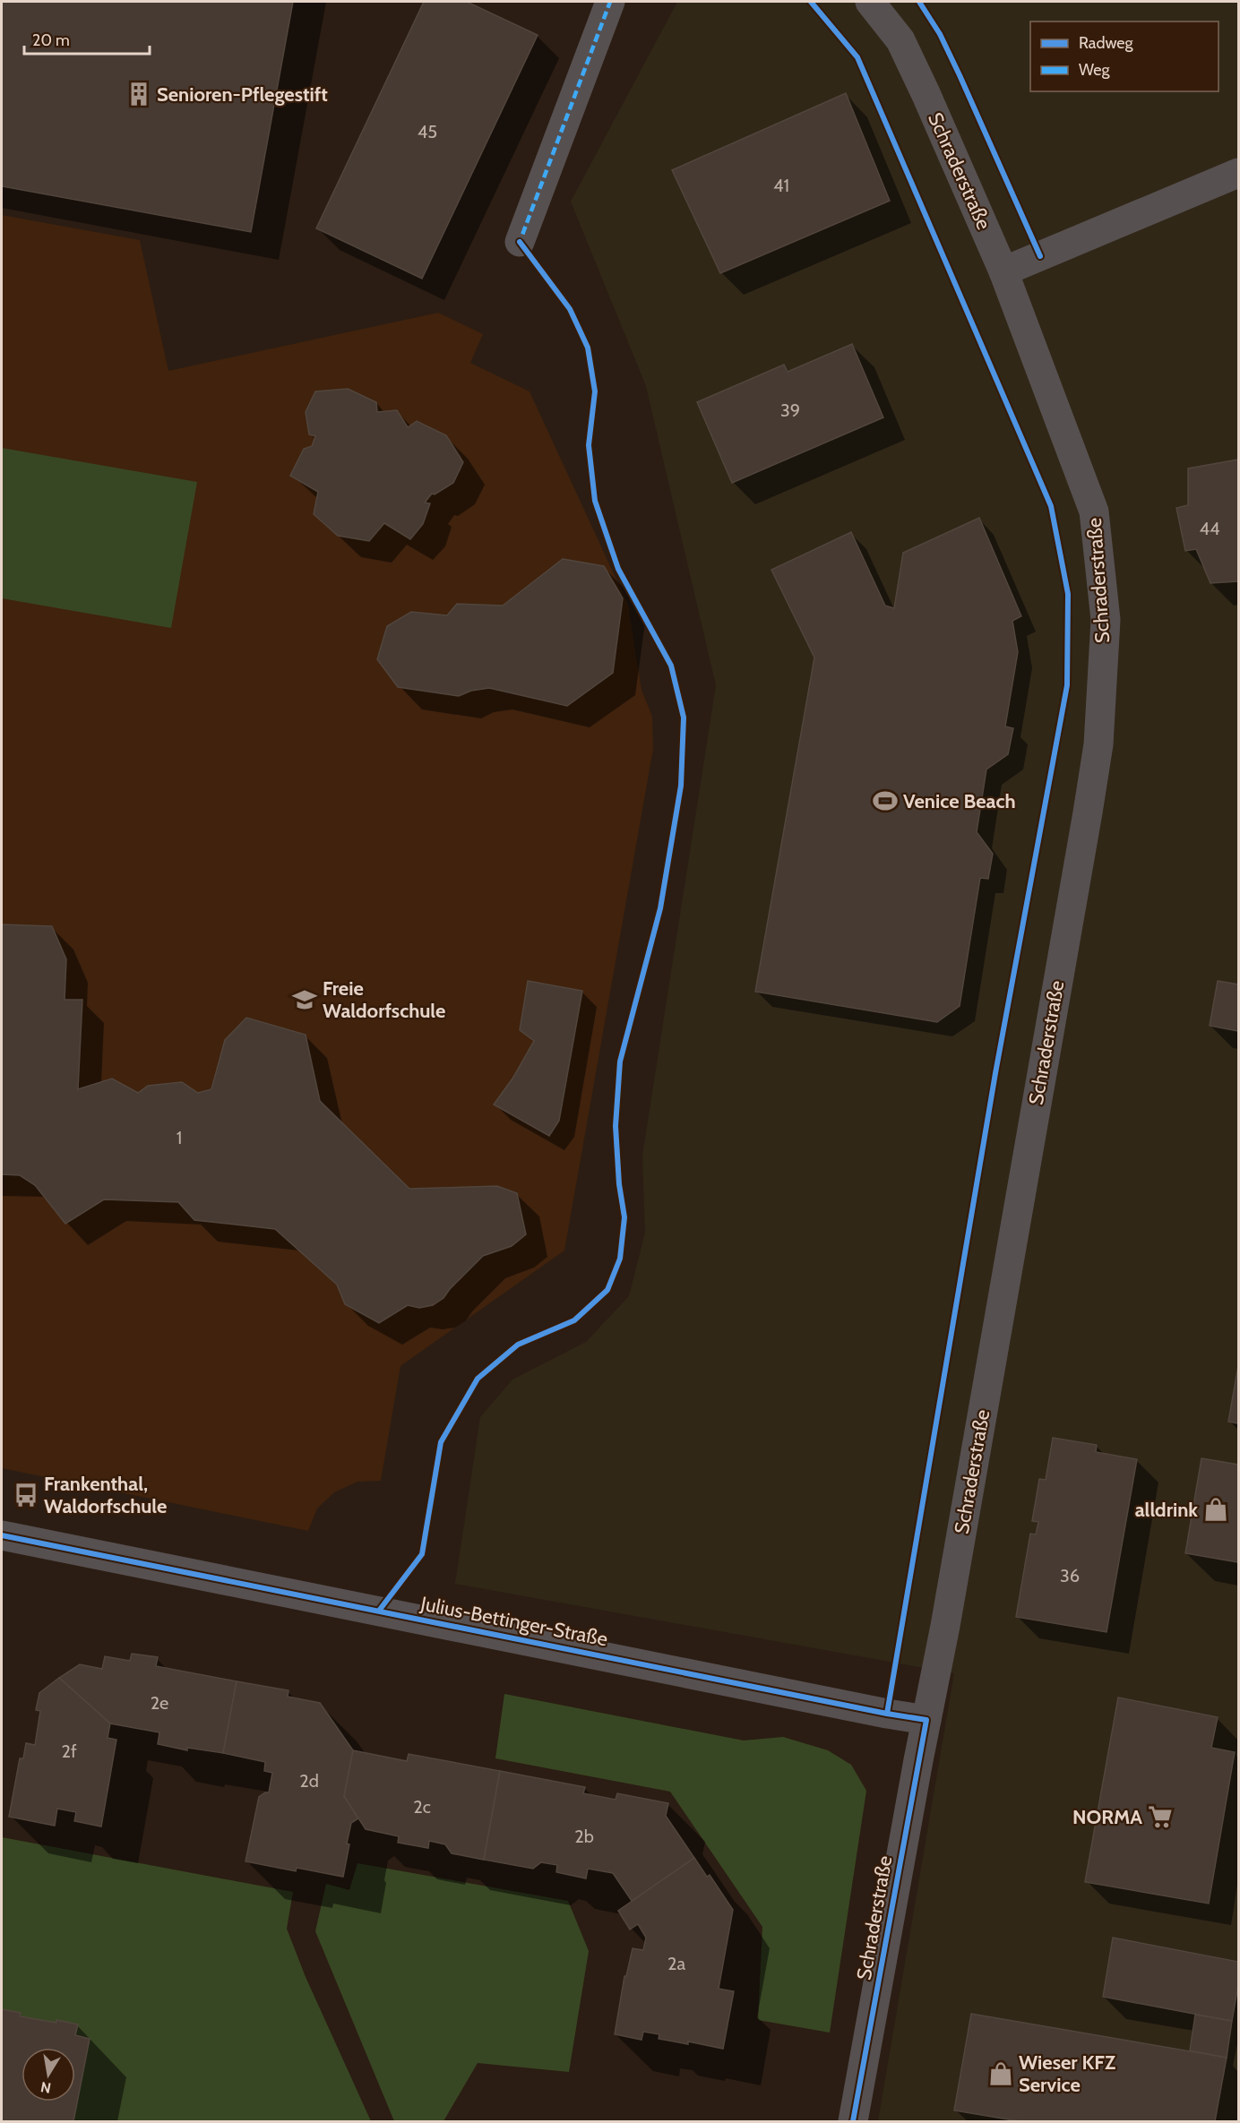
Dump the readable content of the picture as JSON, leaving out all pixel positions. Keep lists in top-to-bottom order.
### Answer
{
  "streets": {
    "street": ["Schraderstraße", "Julius-Bettinger-Straße"]
  },
  "crossings": [
    ["Schraderstraße", "Julius-Bettinger-Straße"]
  ],
  "places": {
    "building": ["Senioren-Pflegestift"],
    "sports": ["Venice Beach"],
    "school or university": ["Freie Waldorfschule"],
    "bus stop": ["Frankenthal, Waldorfschule"],
    "shop": ["alldrink", "Wieser KFZ Service"],
    "supermarket": ["NORMA"]
  },
  "house_numbers": [
    "45",
    "41",
    "39",
    "44",
    "1",
    "36",
    "2e",
    "2f",
    "2d",
    "2c",
    "2b",
    "2a"
  ],
  "legend": ["Radweg", "Weg"],
  "scale_bar": "20 m",
  "north": "bottom"
}
